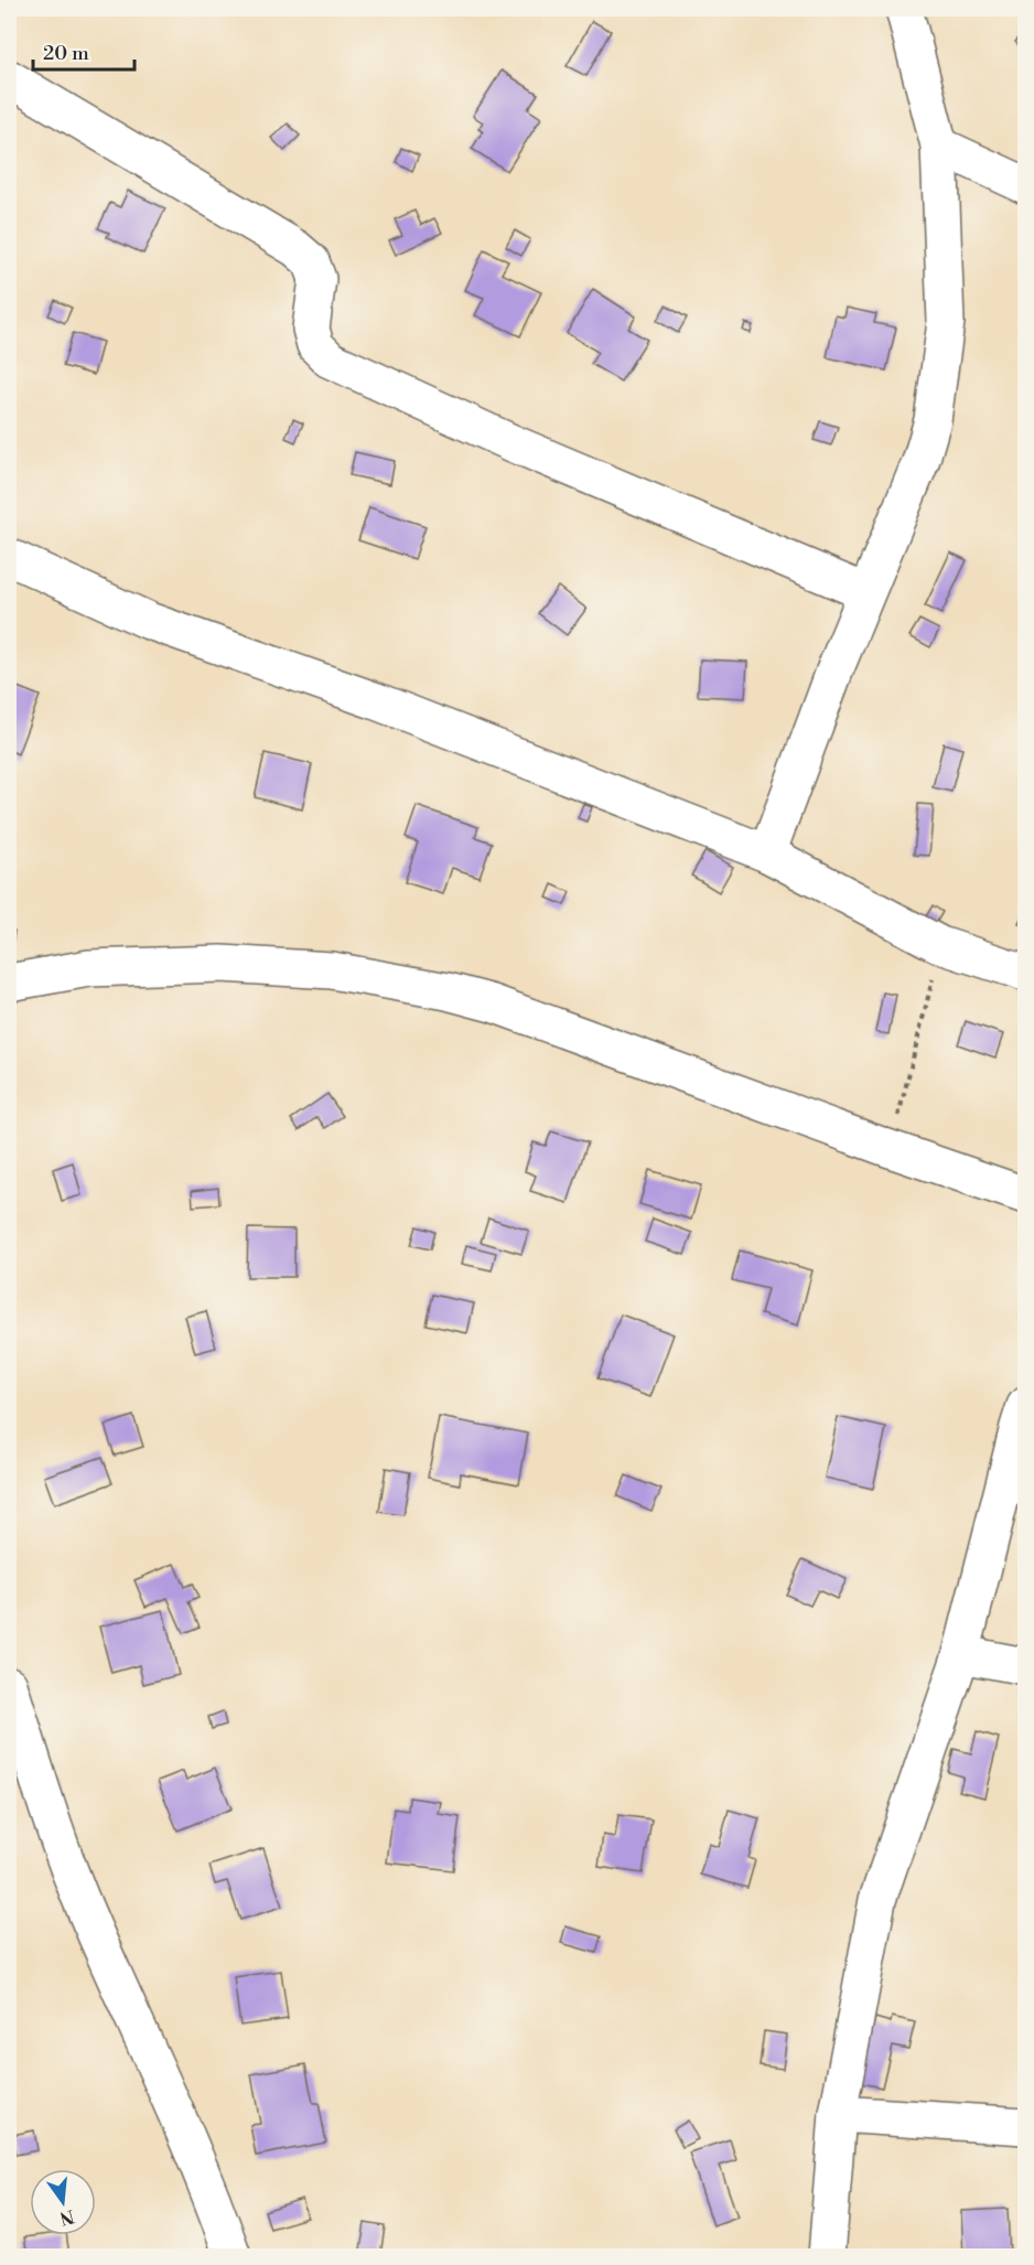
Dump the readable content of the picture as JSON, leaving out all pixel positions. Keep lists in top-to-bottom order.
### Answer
{
  "scale_bar": "20 m",
  "north": "bottom"
}
